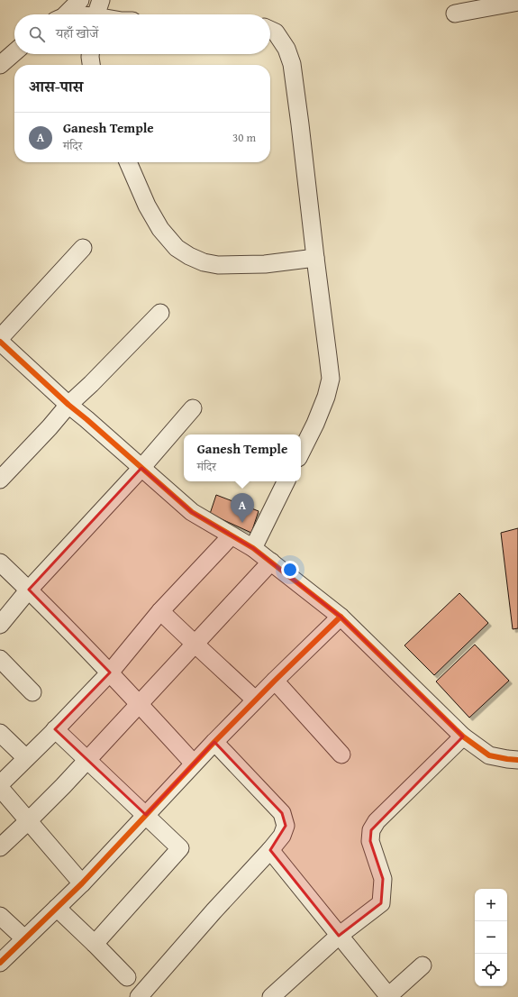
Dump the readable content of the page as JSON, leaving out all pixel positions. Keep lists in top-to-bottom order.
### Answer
{
  "page": {
    "search": "यहाँ खोजें",
    "heading": "आस-पास",
    "list": [
      {
        "mark": "A",
        "name": "Ganesh Temple",
        "note": "मंदिर",
        "value": "30 m"
      }
    ],
    "popup": ["Ganesh Temple", "मंदिर"],
    "pins": "A",
    "map_buttons": ["+", "−"]
  }
}
